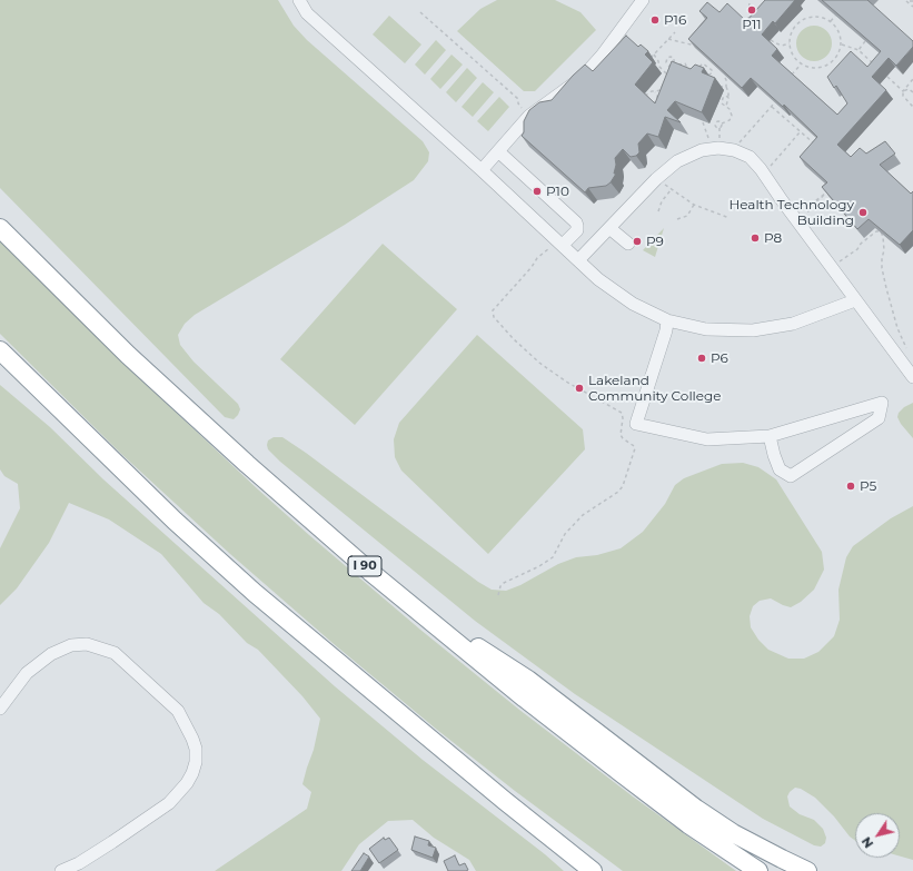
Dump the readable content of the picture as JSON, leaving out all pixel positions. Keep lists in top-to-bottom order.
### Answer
{
  "streets": {
    "highway": ["I 90"]
  },
  "places": [
    "P11",
    "P16",
    "P10",
    "Health Technology Building",
    "P8",
    "P9",
    "P6",
    "Lakeland Community College",
    "P5"
  ],
  "north": "bottom left"
}
